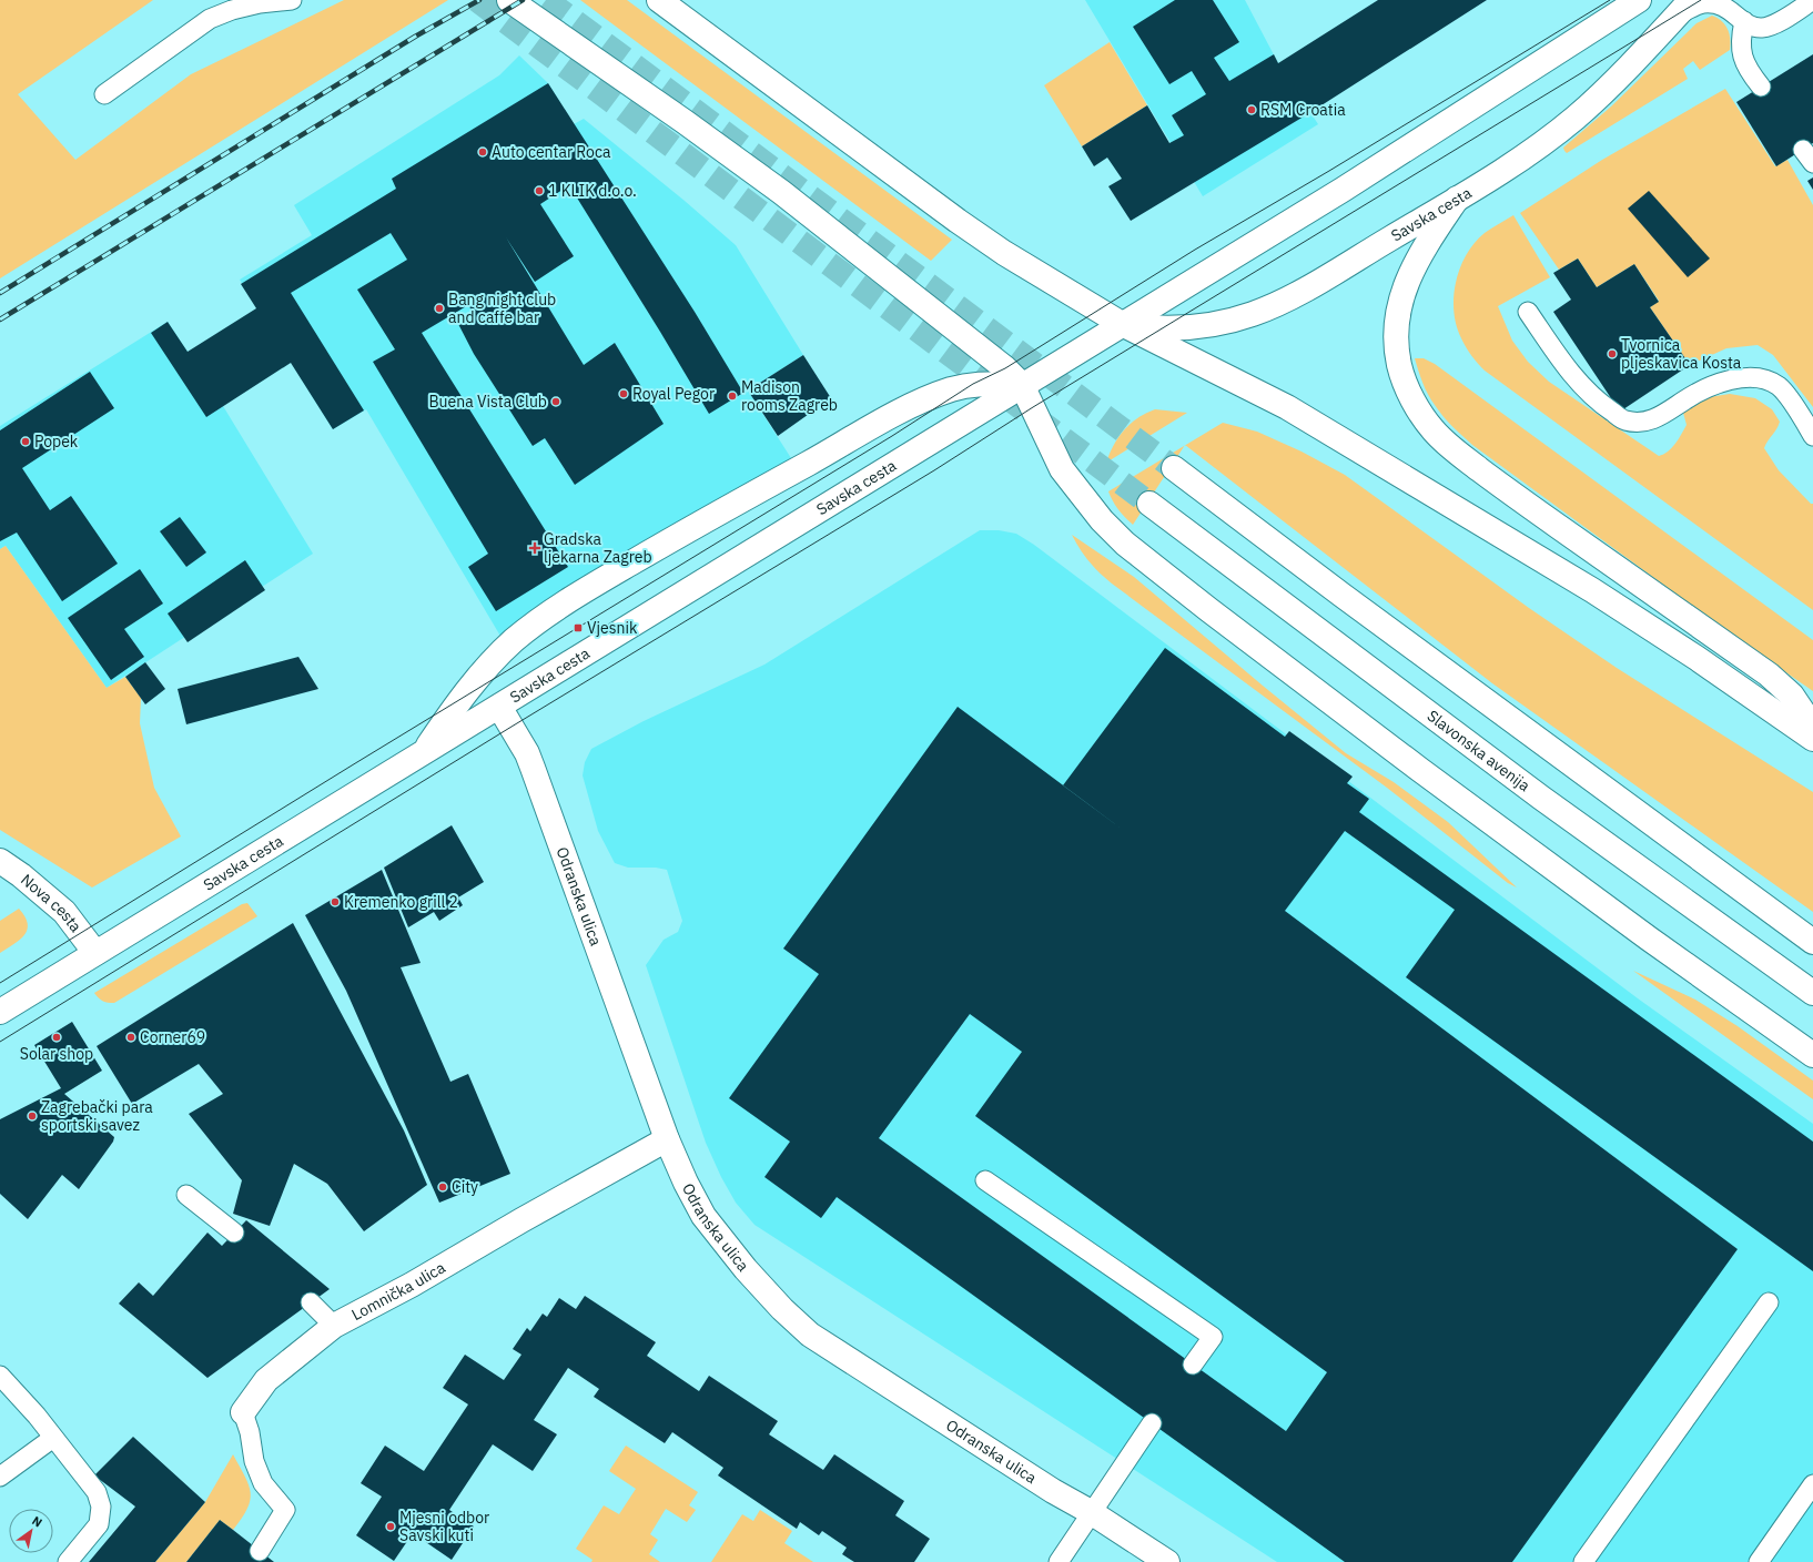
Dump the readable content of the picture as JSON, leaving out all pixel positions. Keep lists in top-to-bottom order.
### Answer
{
  "streets": {
    "main road": [
      "Savska cesta",
      "Slavonska avenija",
      "Odranska ulica",
      "Nova cesta",
      "Lomnička ulica"
    ]
  },
  "crossings": [
    ["Savska cesta", "Odranska ulica"],
    ["Savska cesta", "Nova cesta"],
    ["Odranska ulica", "Lomnička ulica"]
  ],
  "places": {
    "other": [
      "RSM Croatia",
      "Auto centar Roca",
      "1 KLIK d.o.o.",
      "Bang night club and caffe bar",
      "Tvornica pljeskavica Kosta",
      "Royal Pegor",
      "Madison rooms Zagreb",
      "Buena Vista Club",
      "Popek",
      "Kremenko grill 2",
      "Solar shop",
      "Corner69",
      "Zagrebački para sportski savez",
      "City",
      "Mjesni odbor Savski kuti"
    ],
    "health": ["Gradska ljekarna Zagreb"],
    "transit": ["Vjesnik"]
  },
  "north": "top right"
}
